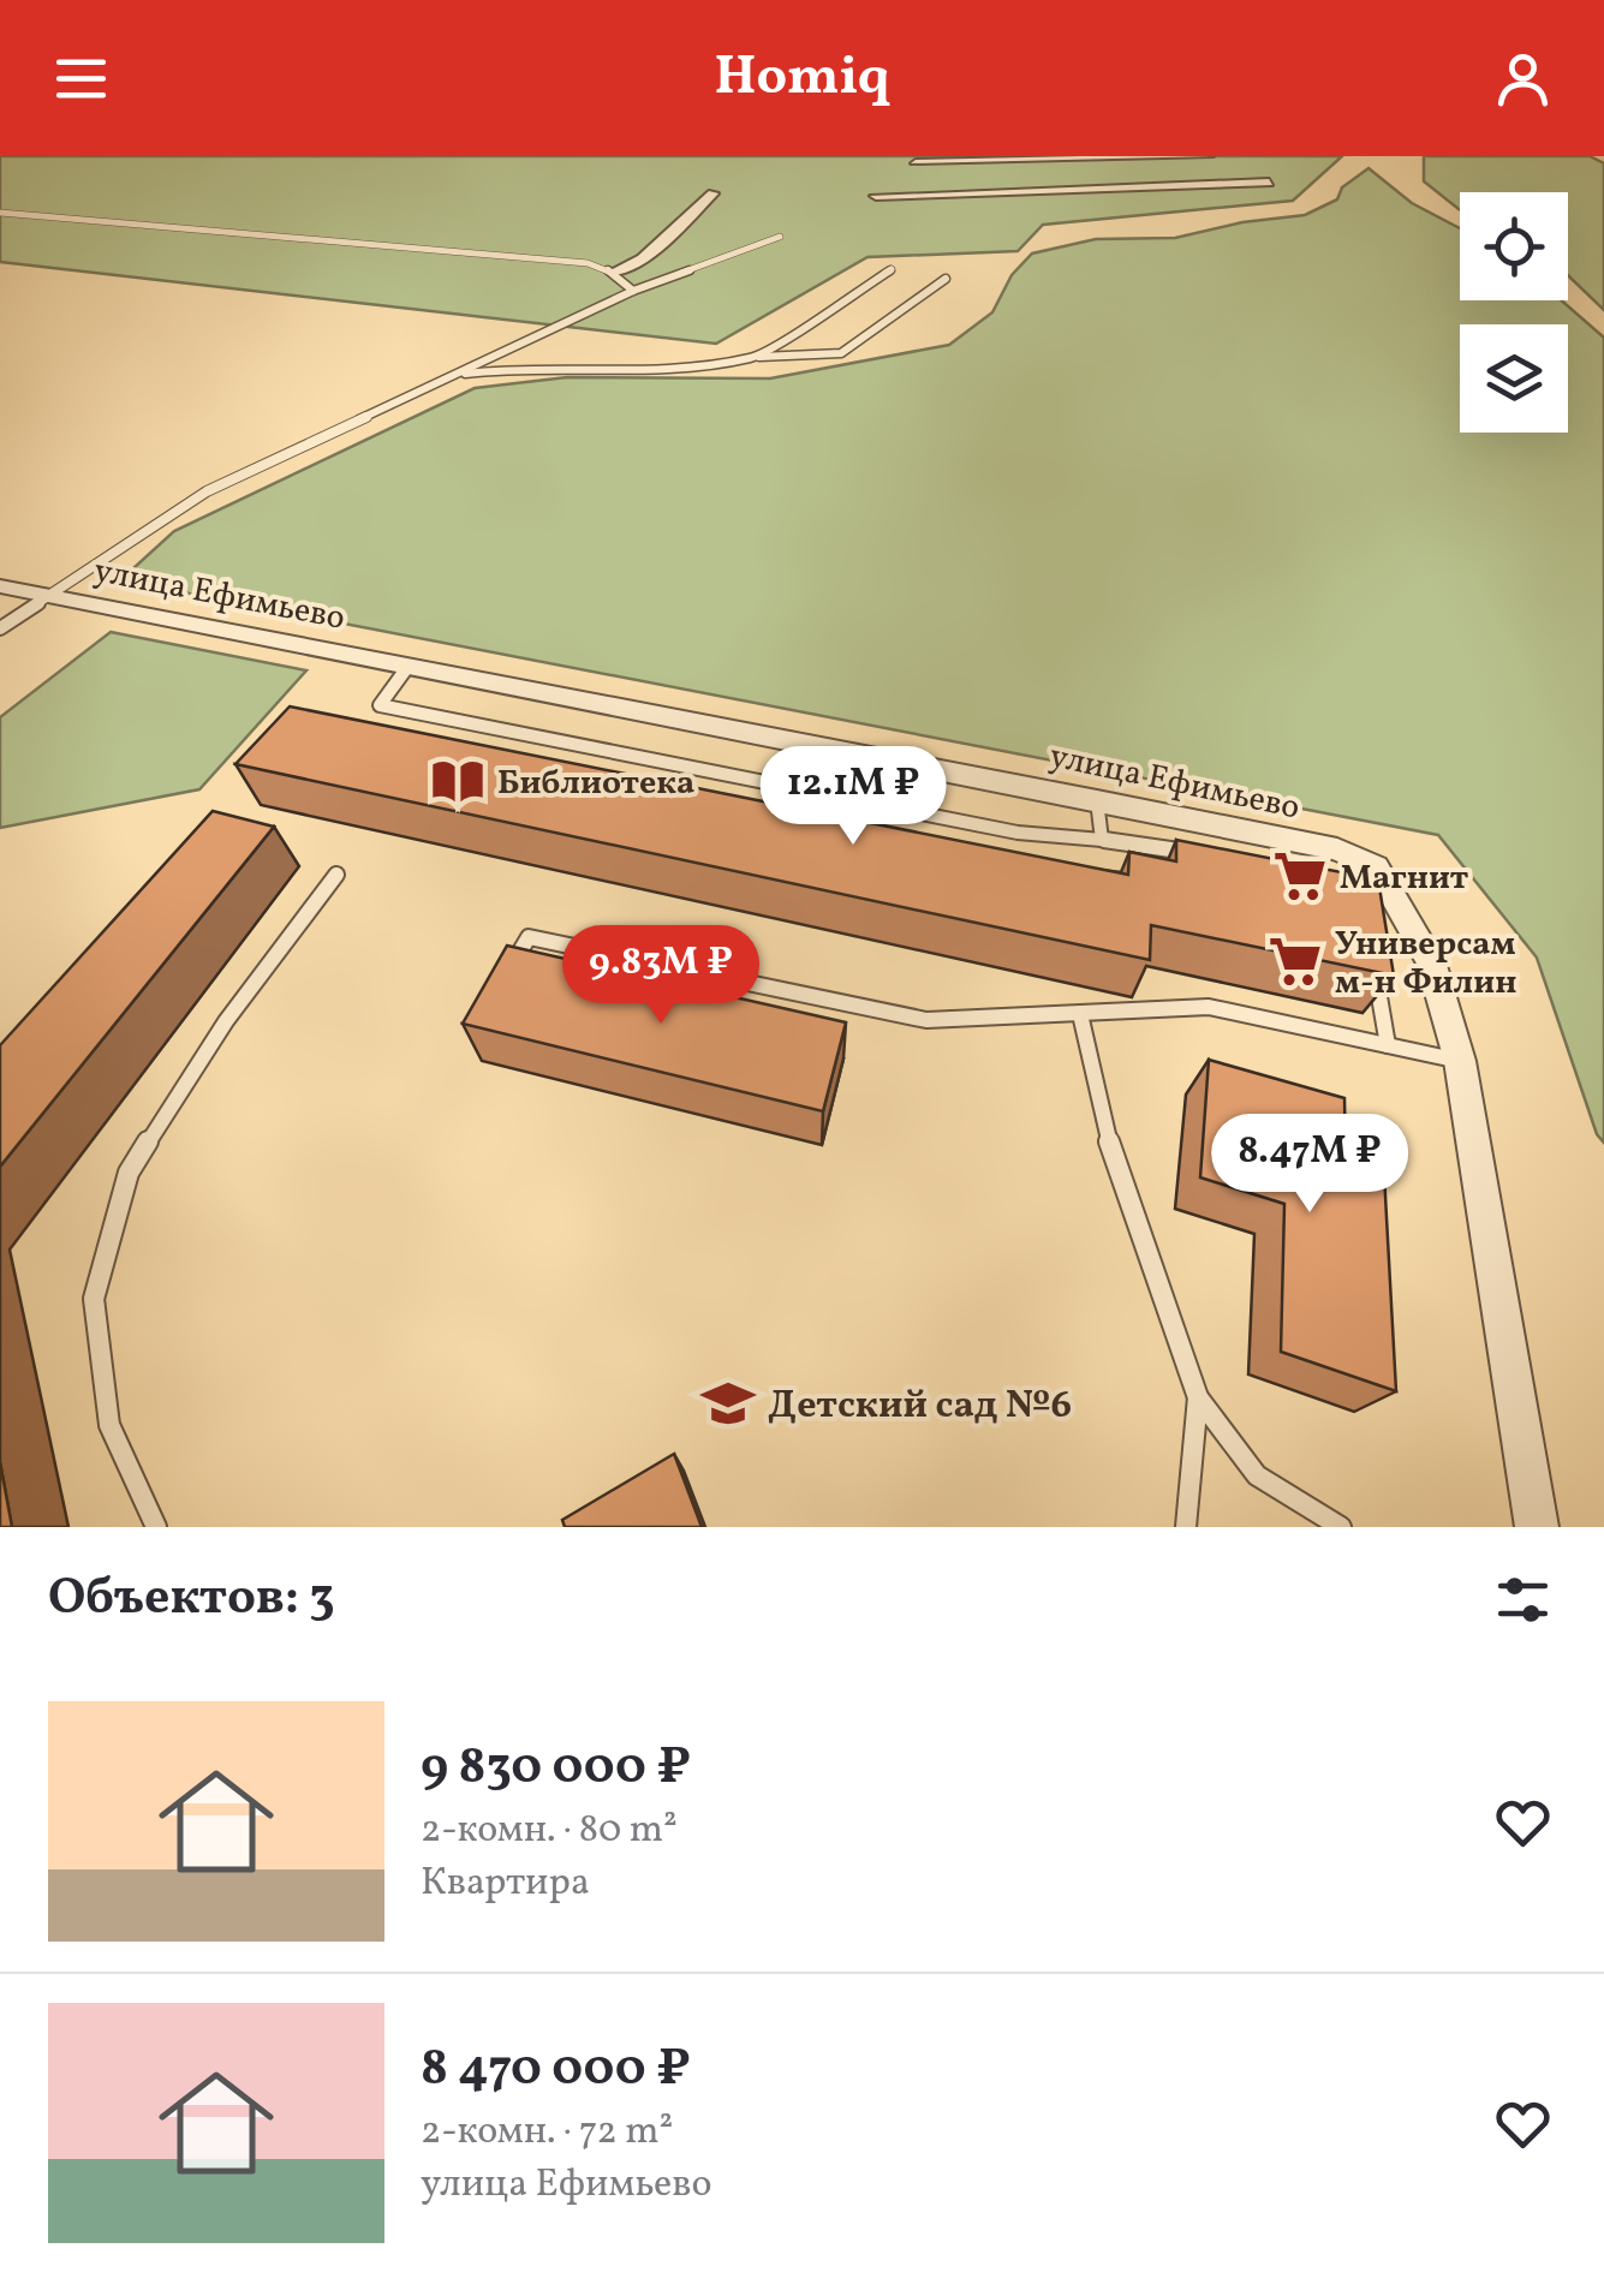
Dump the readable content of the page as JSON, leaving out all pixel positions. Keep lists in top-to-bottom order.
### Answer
{
  "streets": {
    "street": ["улица Ефимьево"]
  },
  "places": {
    "library": ["Библиотека"],
    "supermarket": ["Магнит", "Универсам м-н Филин"],
    "school or university": ["Детский сад №6"]
  },
  "page": {
    "header": "Homiq",
    "price": ["12.1M ₽", "9.83M ₽", "8.47M ₽"],
    "heading": "Объектов: 3",
    "list": [
      {
        "name": "9 830 000 ₽",
        "note": "2-комн. · 80 m² · Квартира"
      },
      {
        "name": "8 470 000 ₽",
        "note": "2-комн. · 72 m² · улица Ефимьево"
      }
    ]
  }
}
